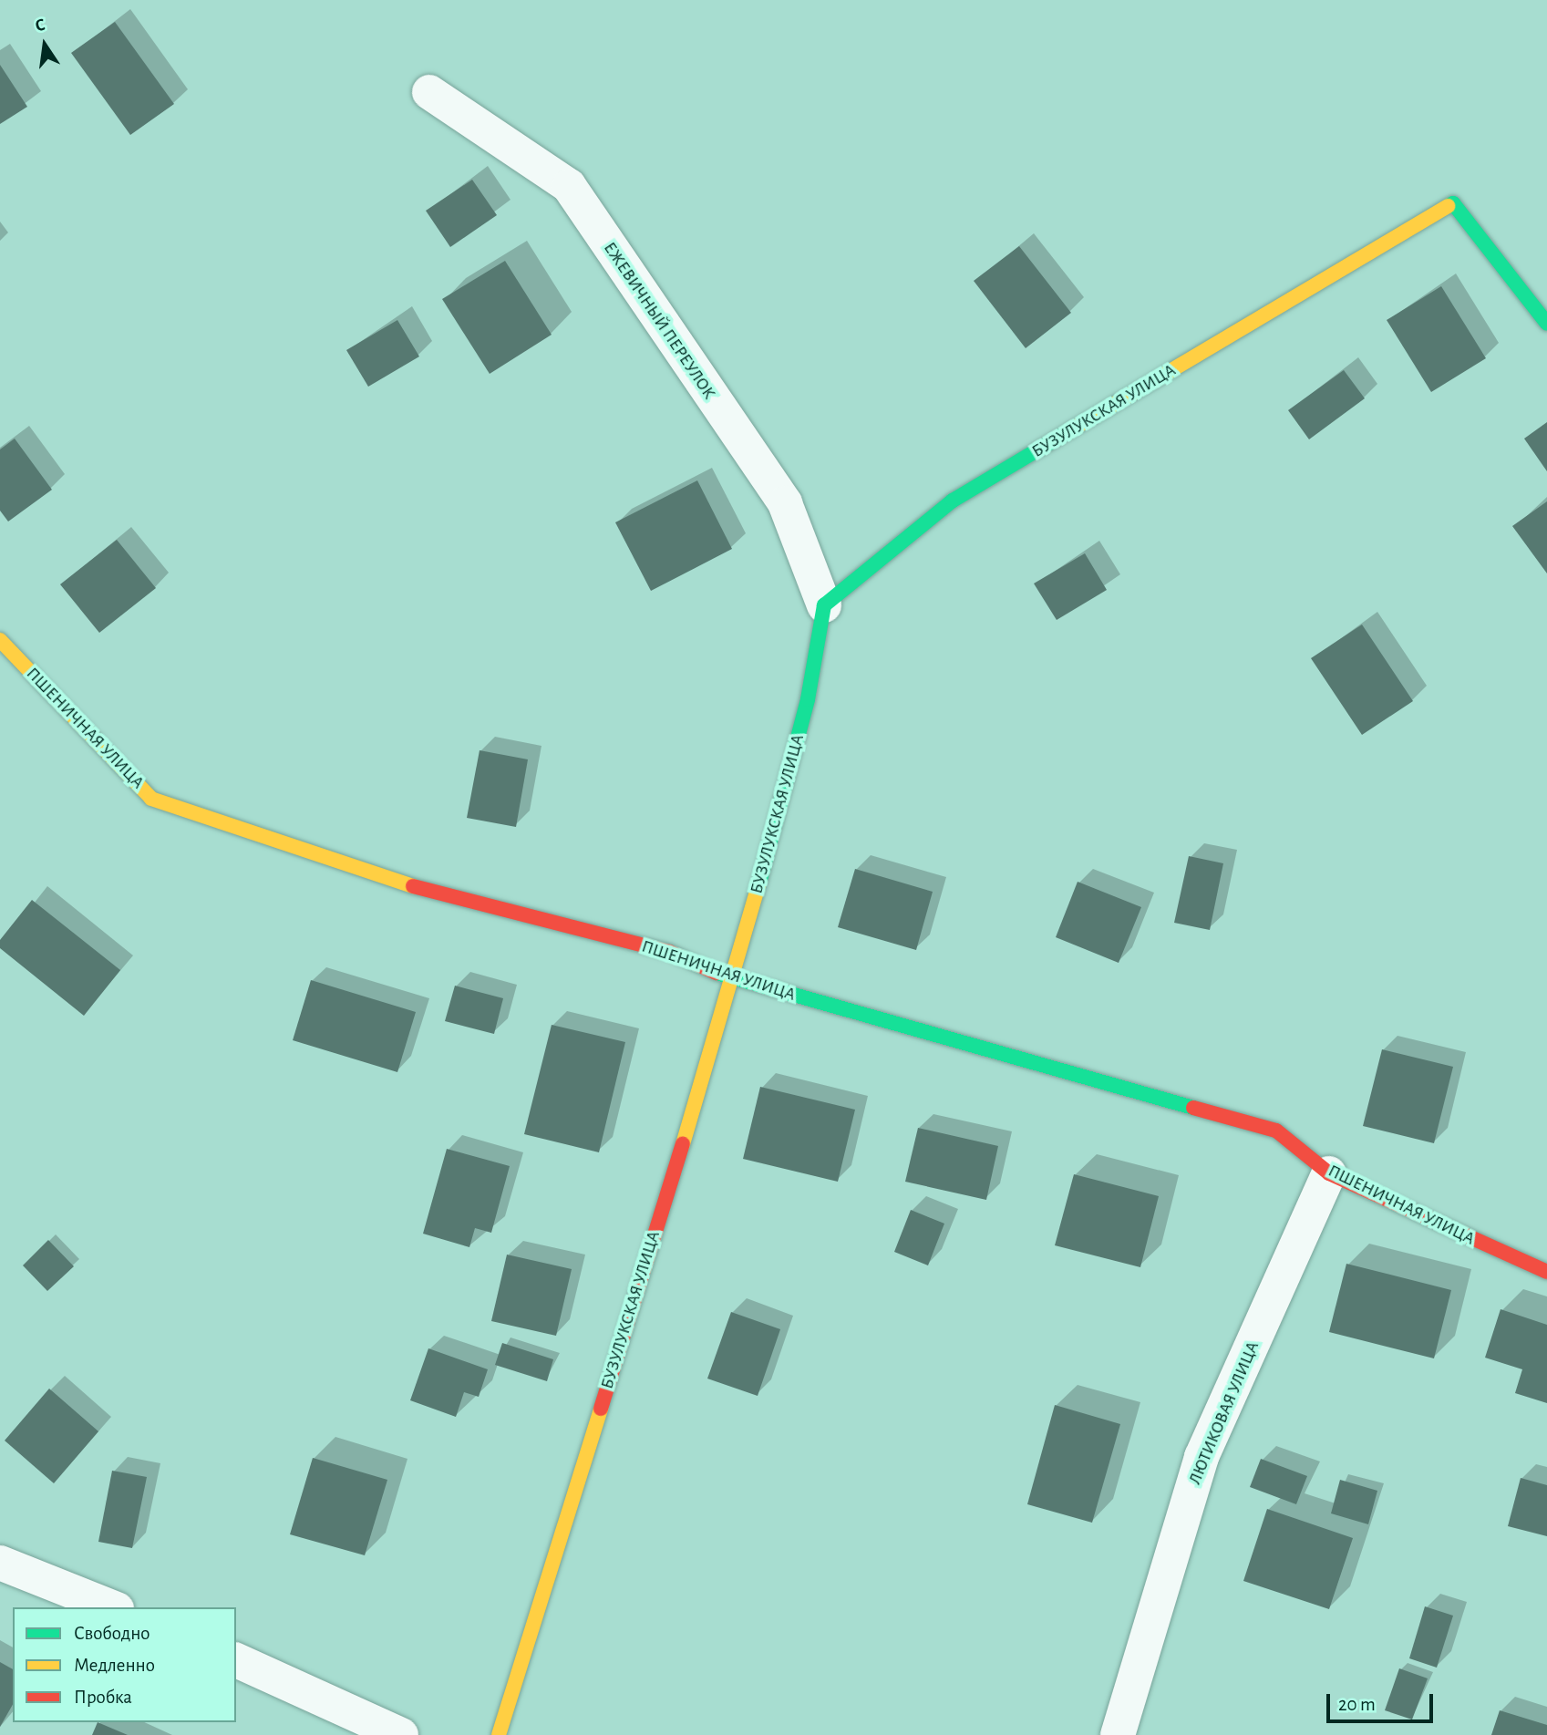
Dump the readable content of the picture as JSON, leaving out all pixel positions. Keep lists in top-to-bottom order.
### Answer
{
  "streets": {
    "street": [
      "ЕЖЕВИЧНЫЙ ПЕРЕУЛОК",
      "БУЗУЛУКСКАЯ УЛИЦА",
      "ПШЕНИЧНАЯ УЛИЦА",
      "ЛЮТИКОВАЯ УЛИЦА"
    ]
  },
  "crossings": [
    ["ЕЖЕВИЧНЫЙ ПЕРЕУЛОК", "БУЗУЛУКСКАЯ УЛИЦА"],
    ["БУЗУЛУКСКАЯ УЛИЦА", "ПШЕНИЧНАЯ УЛИЦА"],
    ["ПШЕНИЧНАЯ УЛИЦА", "ЛЮТИКОВАЯ УЛИЦА"]
  ],
  "legend": ["Свободно", "Медленно", "Пробка"],
  "scale_bar": "20 m",
  "north": "top"
}
